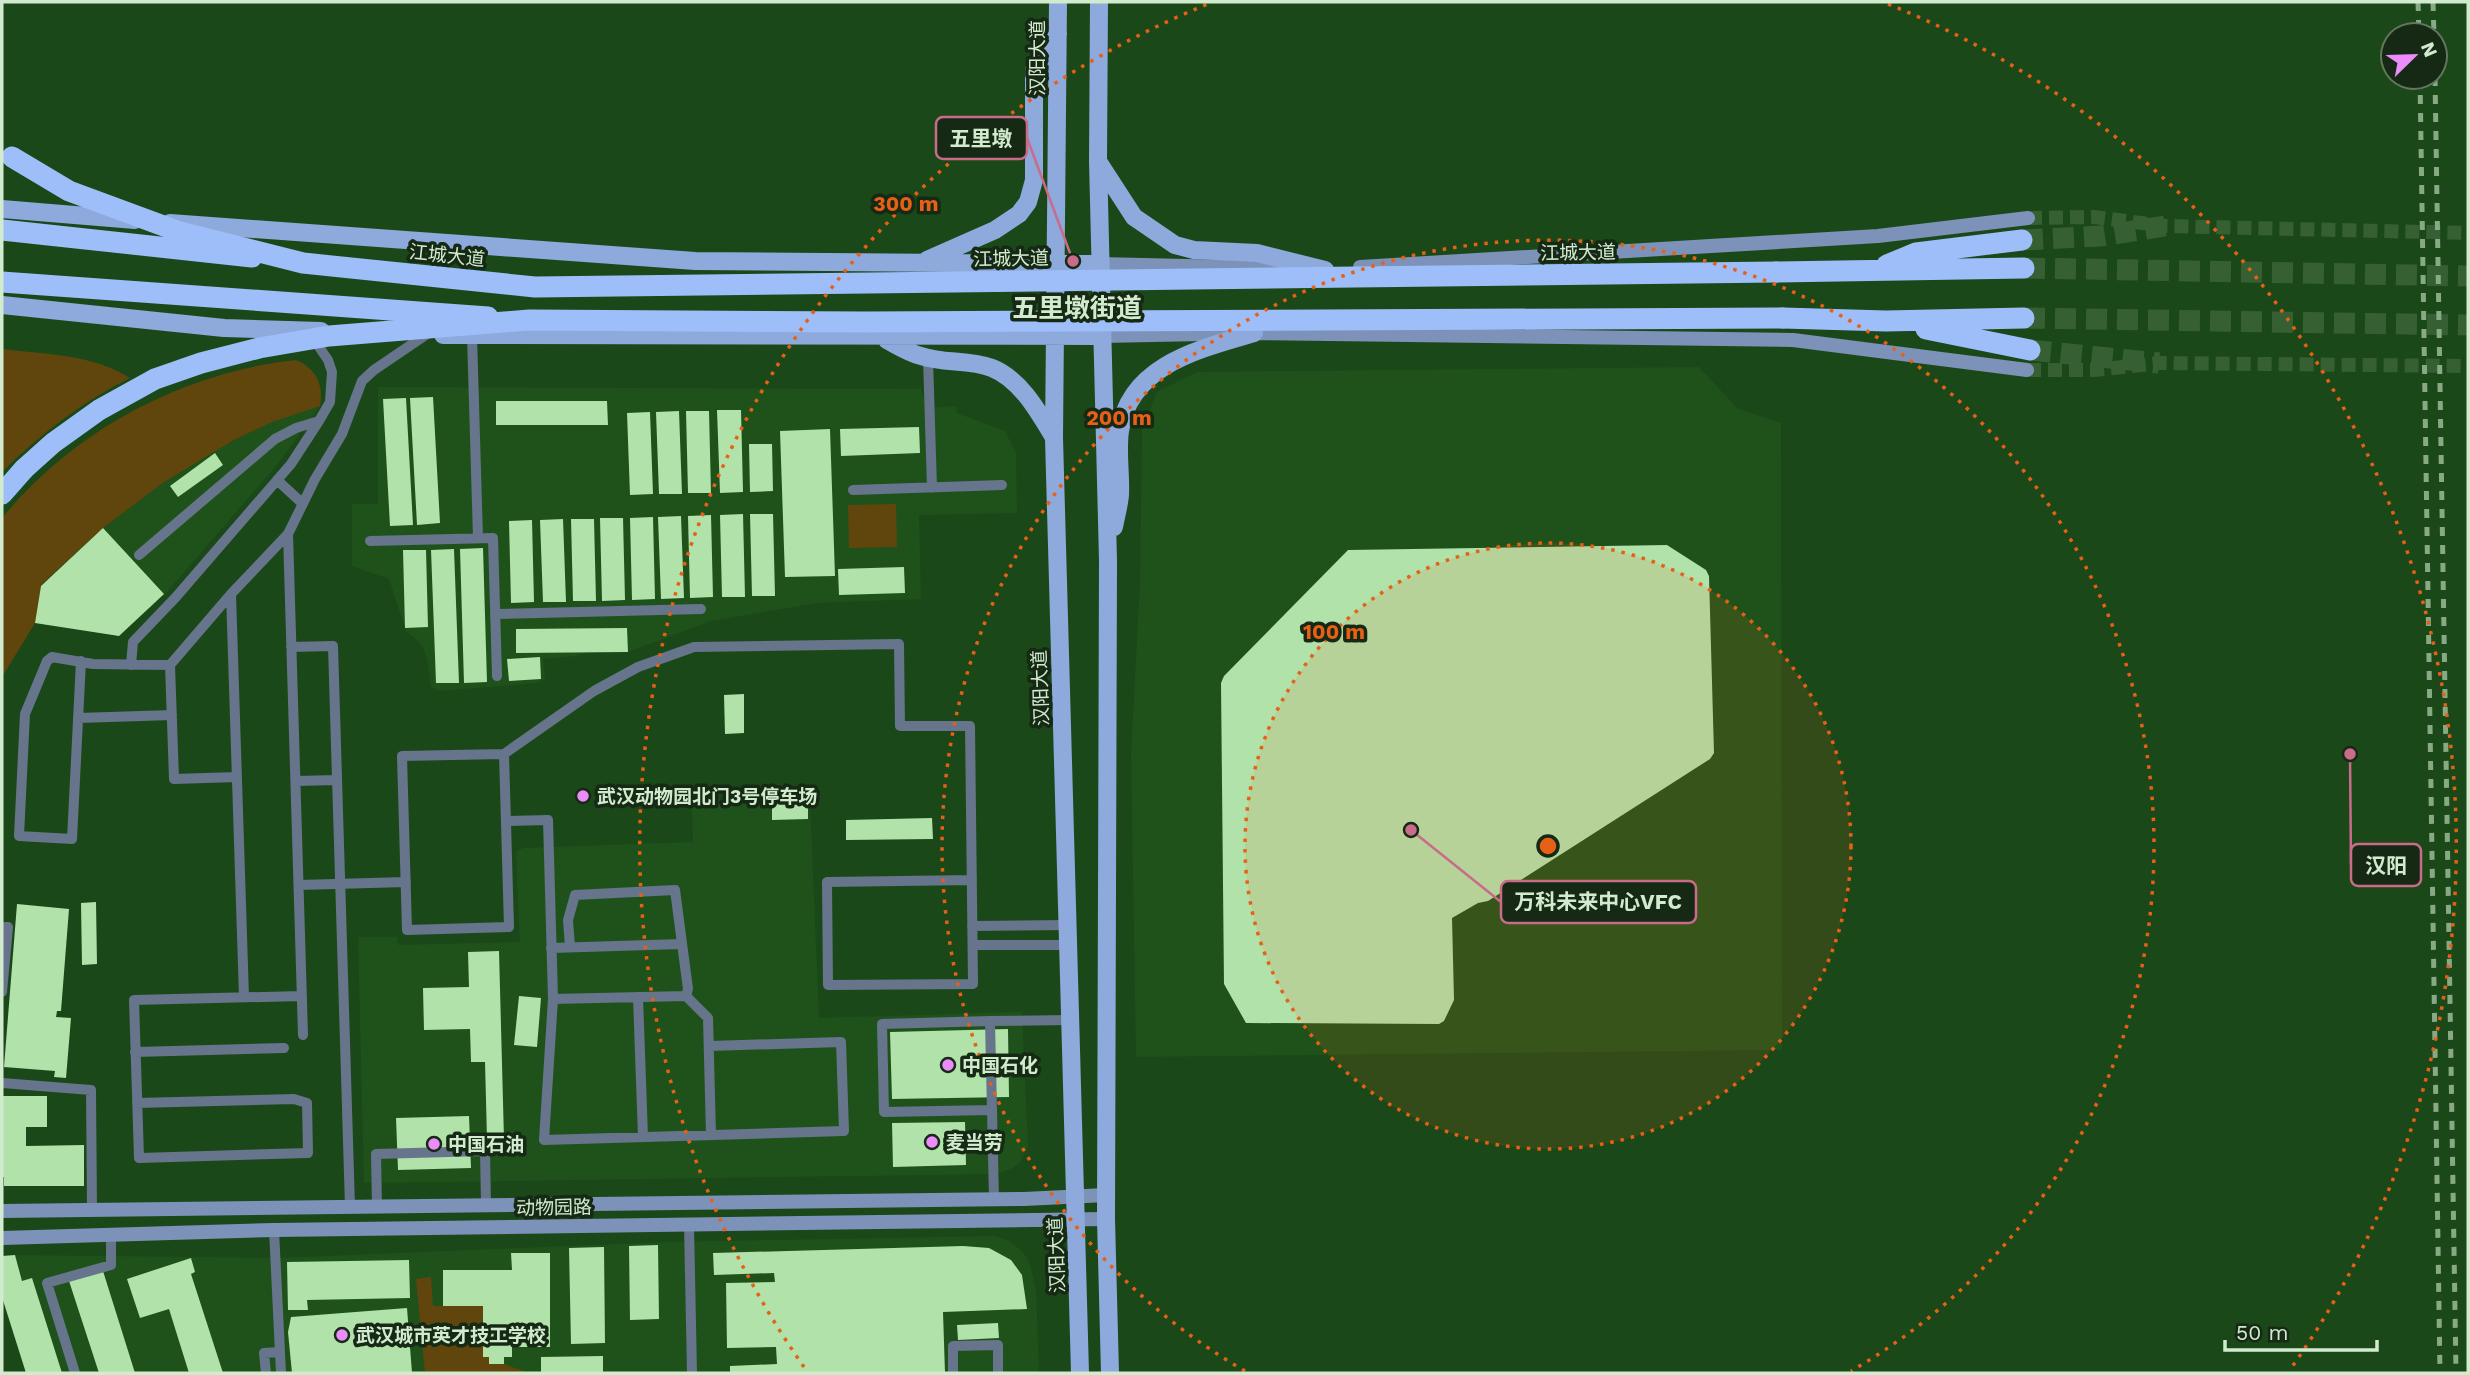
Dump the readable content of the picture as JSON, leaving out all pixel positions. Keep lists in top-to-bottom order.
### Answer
{
  "streets": {
    "highway": ["江城大道"],
    "main road": ["汉阳大道"],
    "street": ["动物园路"]
  },
  "crossings": [
    ["汉阳大道", "动物园路"]
  ],
  "districts": ["五里墩街道"],
  "places": [
    "五里墩",
    "汉阳",
    "武汉动物园北门3号停车场",
    "万科未来中心VFC",
    "中国石化",
    "麦当劳",
    "中国石油",
    "武汉城市英才技工学校"
  ],
  "scale_bar": "50 m",
  "north": "top right",
  "rings": ["300 m", "200 m", "100 m"]
}
